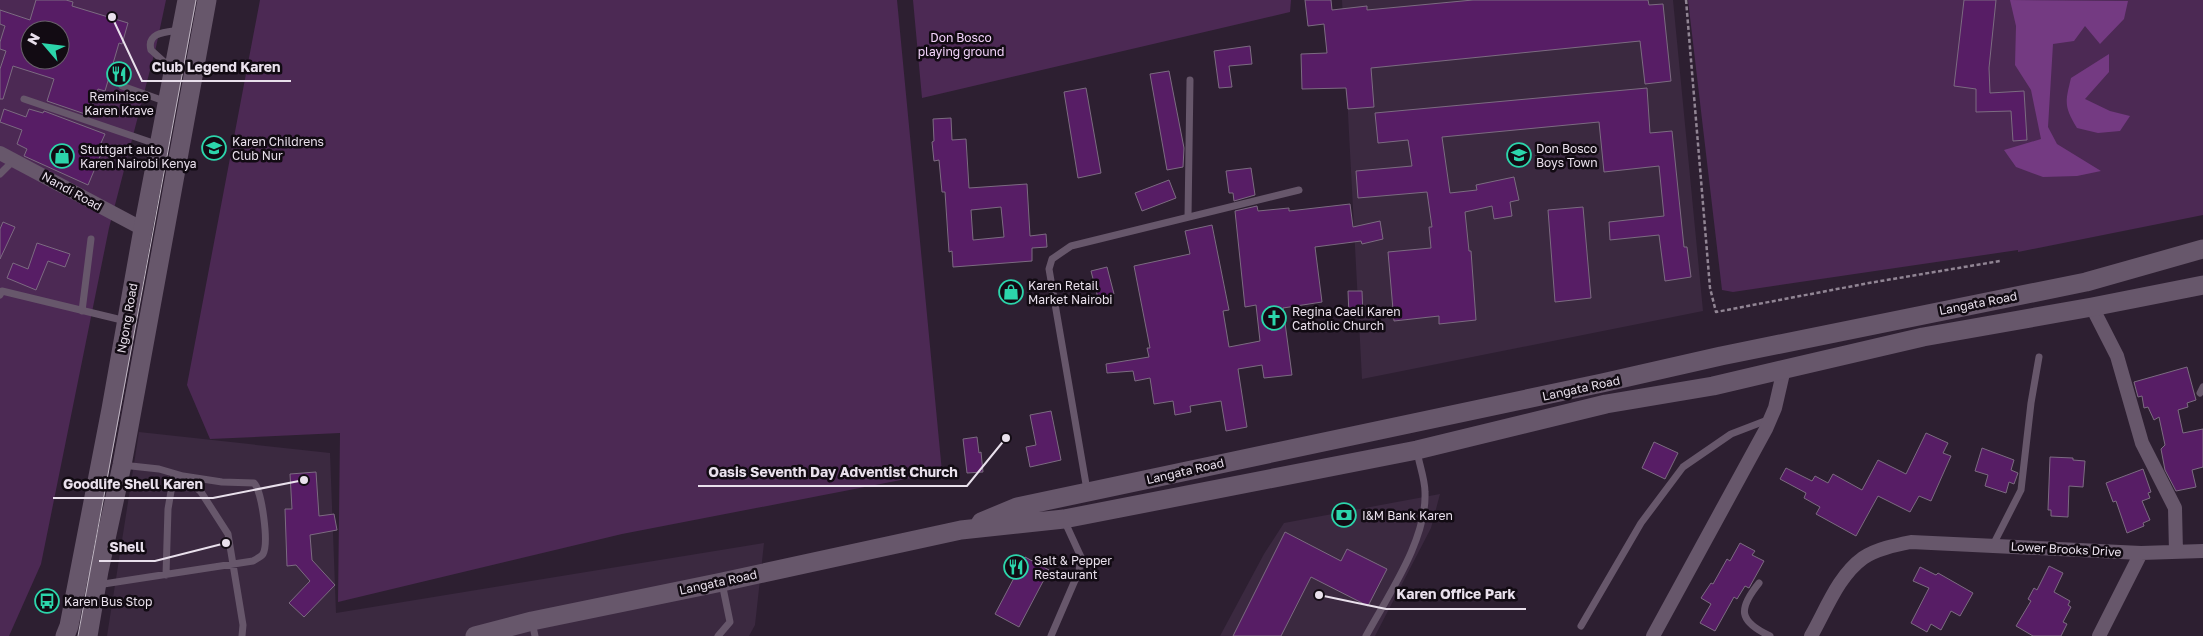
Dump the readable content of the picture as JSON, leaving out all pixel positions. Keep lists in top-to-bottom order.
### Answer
{
  "streets": {
    "main road": ["Langata Road", "Ngong Road"],
    "street": ["Nandi Road", "Lower Brooks Drive"]
  },
  "crossings": [
    ["Nandi Road", "Ngong Road"]
  ],
  "parks": ["Don Bosco playing ground"],
  "places": {
    "other": [
      "Club Legend Karen",
      "Oasis Seventh Day Adventist Church",
      "Goodlife Shell Karen",
      "Shell",
      "Karen Office Park"
    ],
    "restaurant": ["Reminisce Karen Krave", "Salt & Pepper Restaurant"],
    "school or university": ["Karen Childrens Club Nur", "Don Bosco Boys Town"],
    "shop": ["Stuttgart auto Karen Nairobi Kenya", "Karen Retail Market Nairobi"],
    "church": ["Regina Caeli Karen Catholic Church"],
    "bank": ["I&M Bank Karen"],
    "bus stop": ["Karen Bus Stop"]
  },
  "north": "top left"
}
